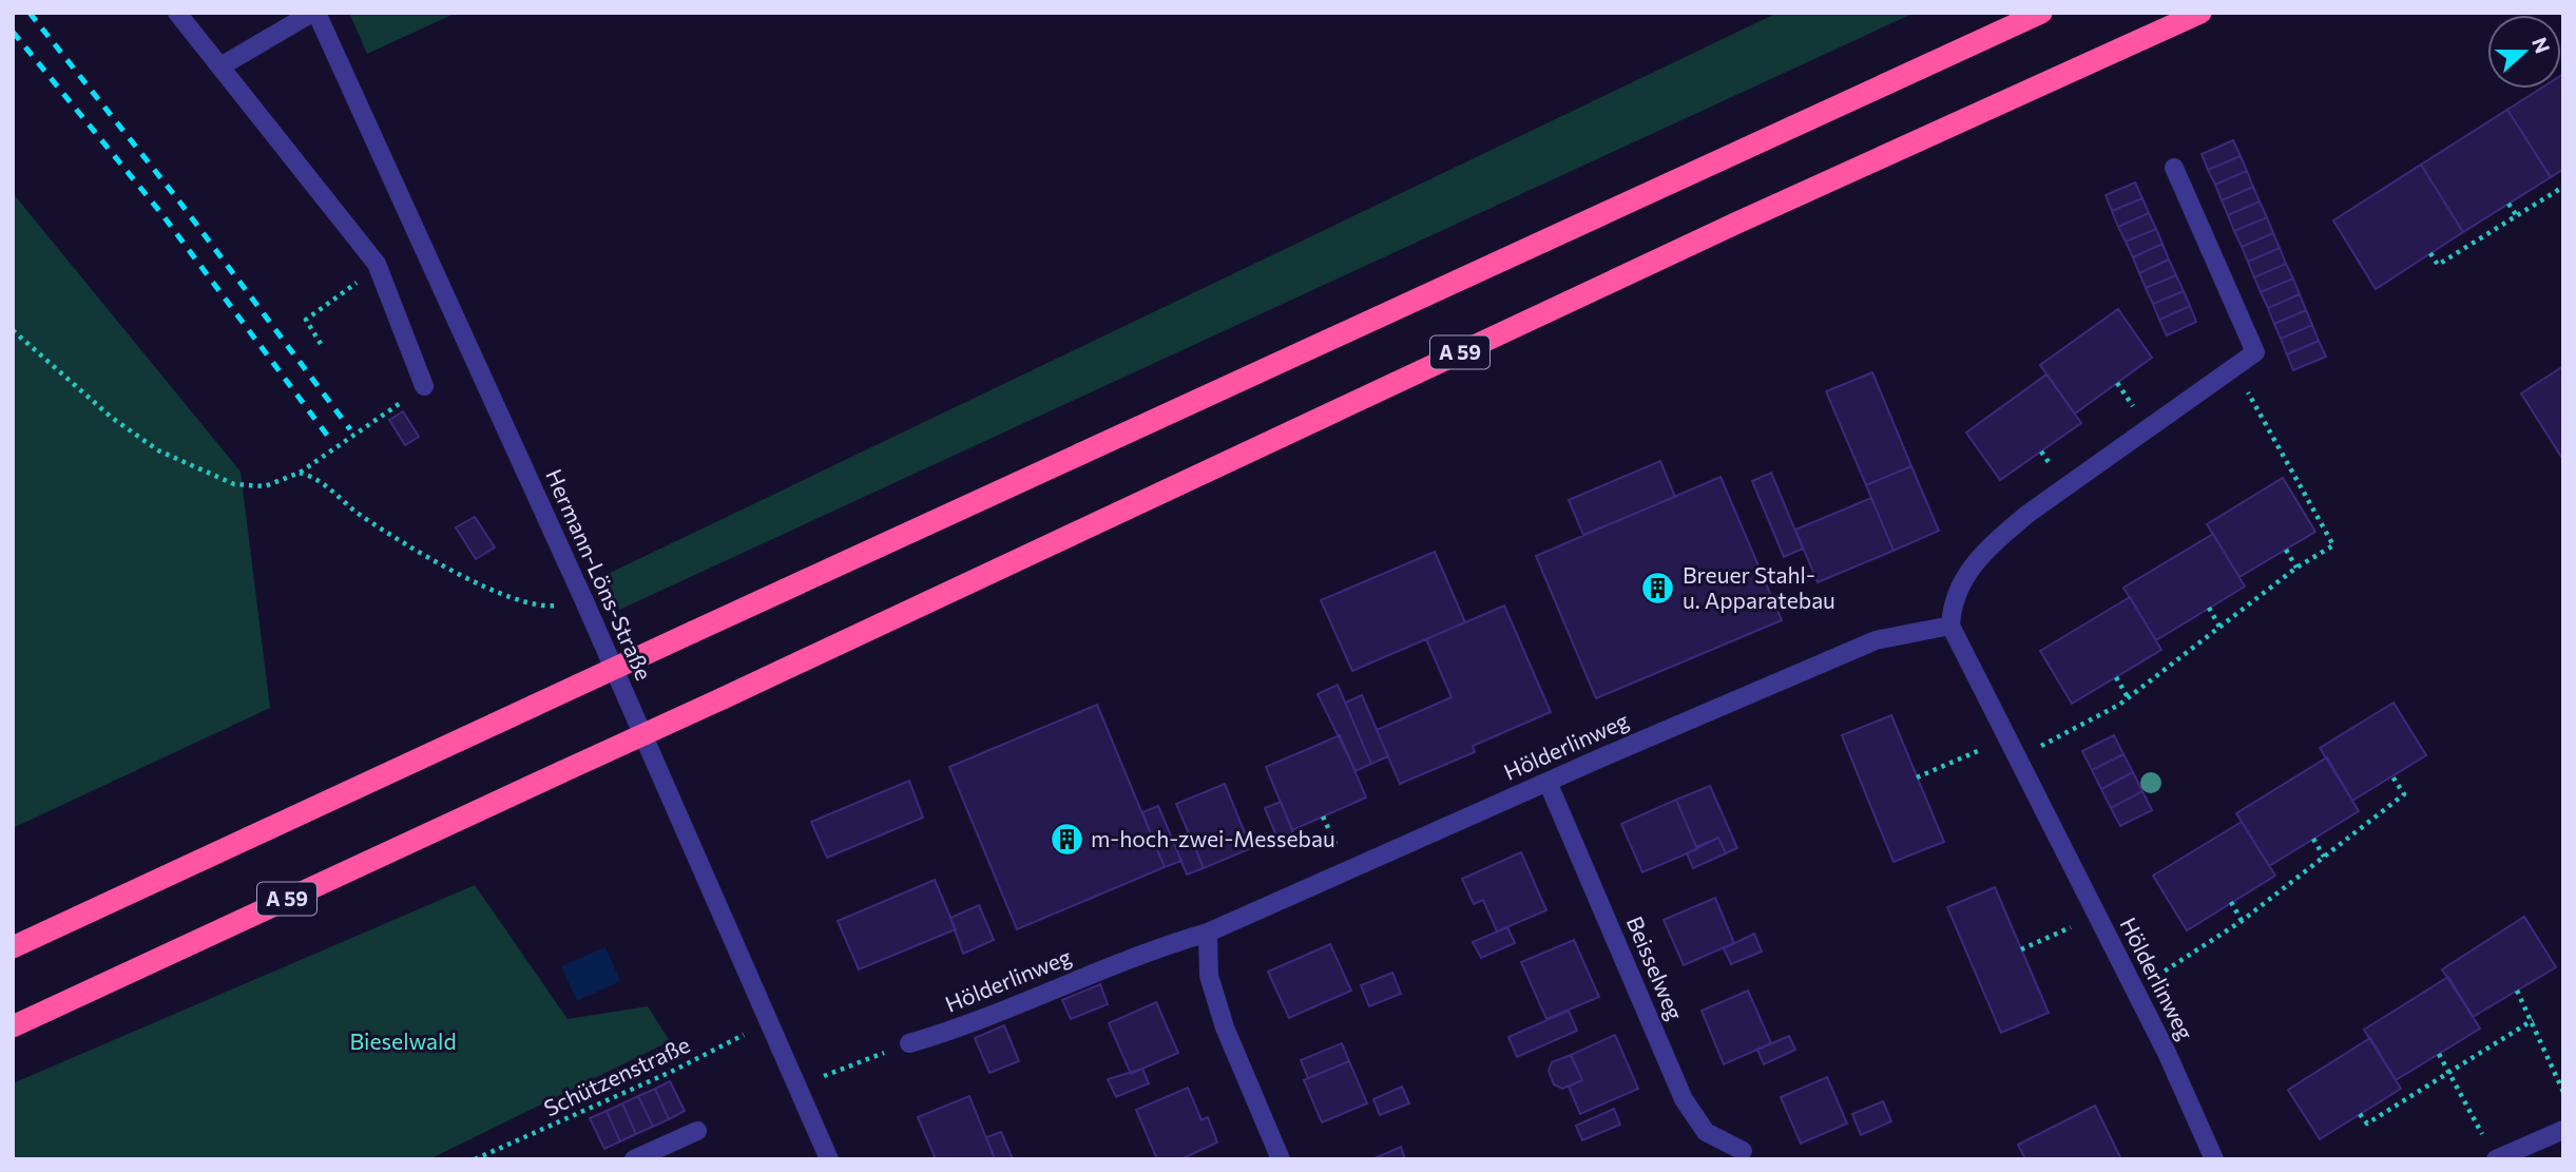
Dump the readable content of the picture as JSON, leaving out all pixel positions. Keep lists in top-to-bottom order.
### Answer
{
  "streets": {
    "highway": ["A 59"],
    "street": ["Hermann-Löns-Straße", "Hölderlinweg", "Beisselweg"],
    "path": ["Schützenstraße"]
  },
  "crossings": [
    ["Hermann-Löns-Straße", "Schützenstraße"],
    ["Hölderlinweg", "Beisselweg"]
  ],
  "parks": ["Bieselwald"],
  "places": {
    "building": ["Breuer Stahl- u. Apparatebau", "m-hoch-zwei-Messebau"]
  },
  "north": "right"
}
